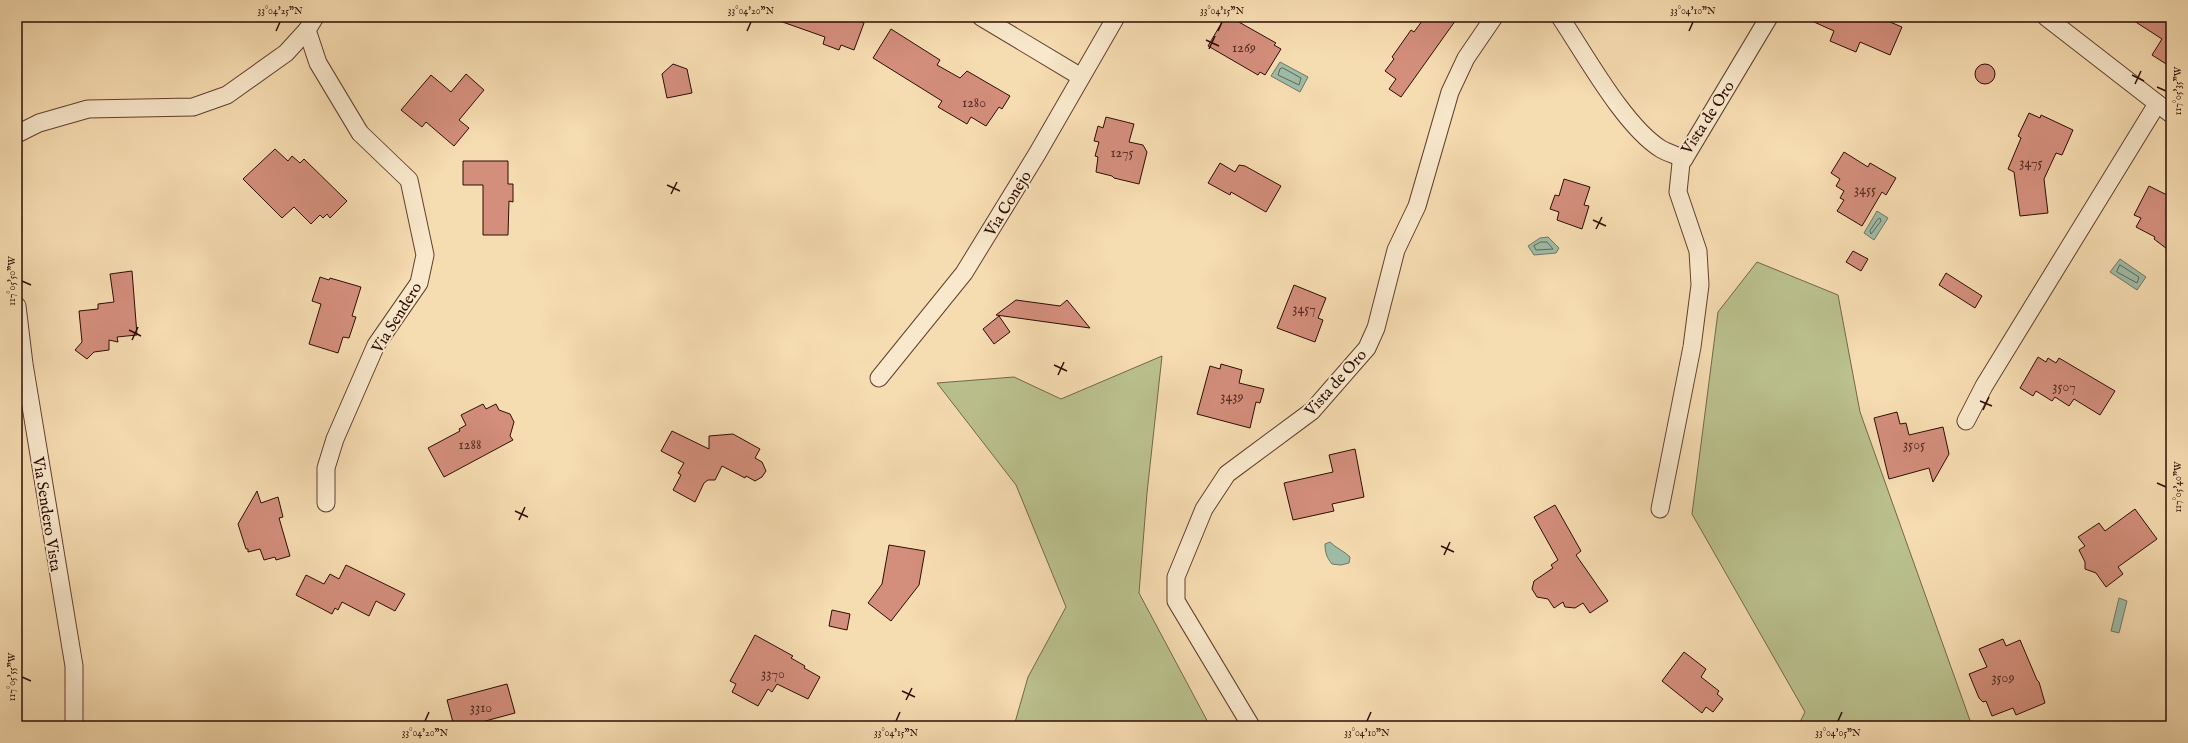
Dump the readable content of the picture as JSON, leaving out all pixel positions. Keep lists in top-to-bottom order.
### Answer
{
  "streets": {
    "street": [
      "Vista de Oro",
      "Via Conejo",
      "Via Sendero",
      "Via Sendero Vista"
    ]
  },
  "house_numbers": [
    "1269",
    "1280",
    "1275",
    "3475",
    "3455",
    "3457",
    "3507",
    "3439",
    "1288",
    "3505",
    "3370",
    "3509",
    "3310"
  ],
  "coordinates": [
    "33°04'25\"N",
    "33°04'20\"N",
    "33°04'15\"N",
    "33°04'10\"N",
    "117°05'35\"W",
    "117°05'50\"W",
    "117°05'40\"W",
    "117°05'55\"W",
    "33°04'05\"N"
  ]
}
